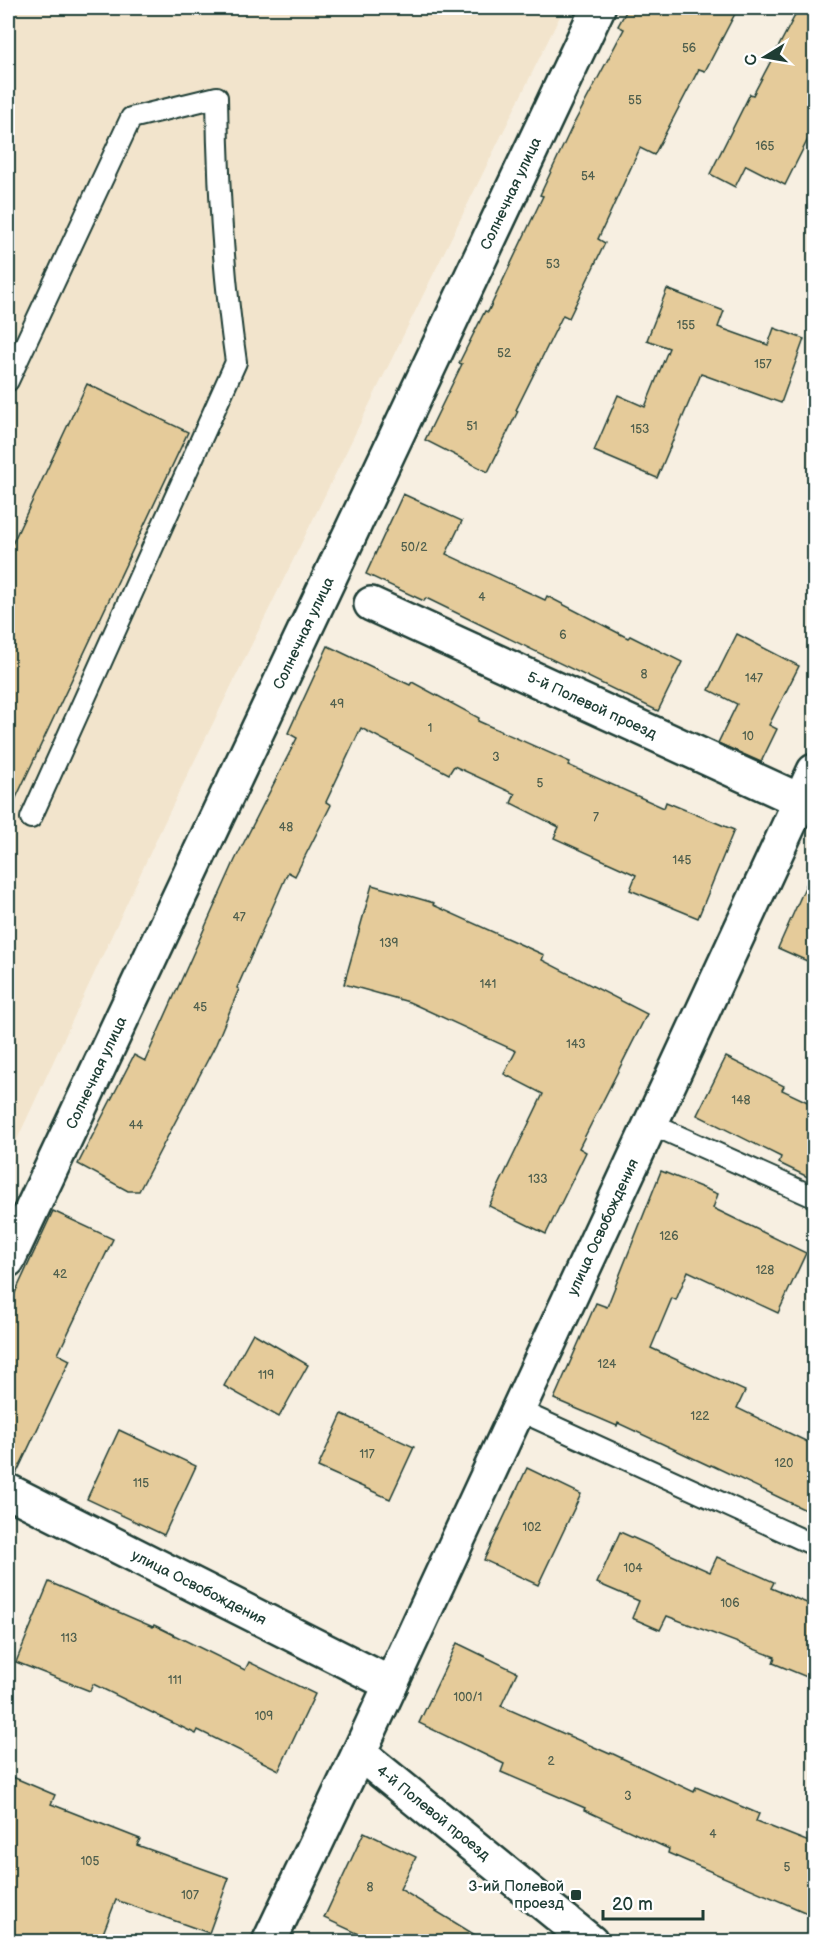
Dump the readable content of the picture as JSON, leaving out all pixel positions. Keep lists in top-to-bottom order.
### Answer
{
  "streets": {
    "street": [
      "Солнечная улица",
      "5-й Полевой проезд",
      "улица Освобождения",
      "4-й Полевой проезд"
    ]
  },
  "crossings": [
    ["5-й Полевой проезд", "улица Освобождения"],
    ["улица Освобождения", "4-й Полевой проезд"]
  ],
  "places": {
    "transit": ["3-ий Полевой проезд"]
  },
  "house_numbers": [
    "56",
    "55",
    "165",
    "54",
    "53",
    "155",
    "52",
    "157",
    "51",
    "153",
    "50/2",
    "4",
    "6",
    "8",
    "147",
    "49",
    "1",
    "10",
    "3",
    "5",
    "7",
    "48",
    "145",
    "47",
    "139",
    "141",
    "45",
    "143",
    "148",
    "44",
    "133",
    "126",
    "128",
    "42",
    "124",
    "119",
    "122",
    "117",
    "120",
    "115",
    "102",
    "104",
    "106",
    "113",
    "111",
    "100/1",
    "109",
    "2",
    "3",
    "4",
    "105",
    "5",
    "8",
    "107"
  ],
  "scale_bar": "20 m",
  "north": "left"
}
